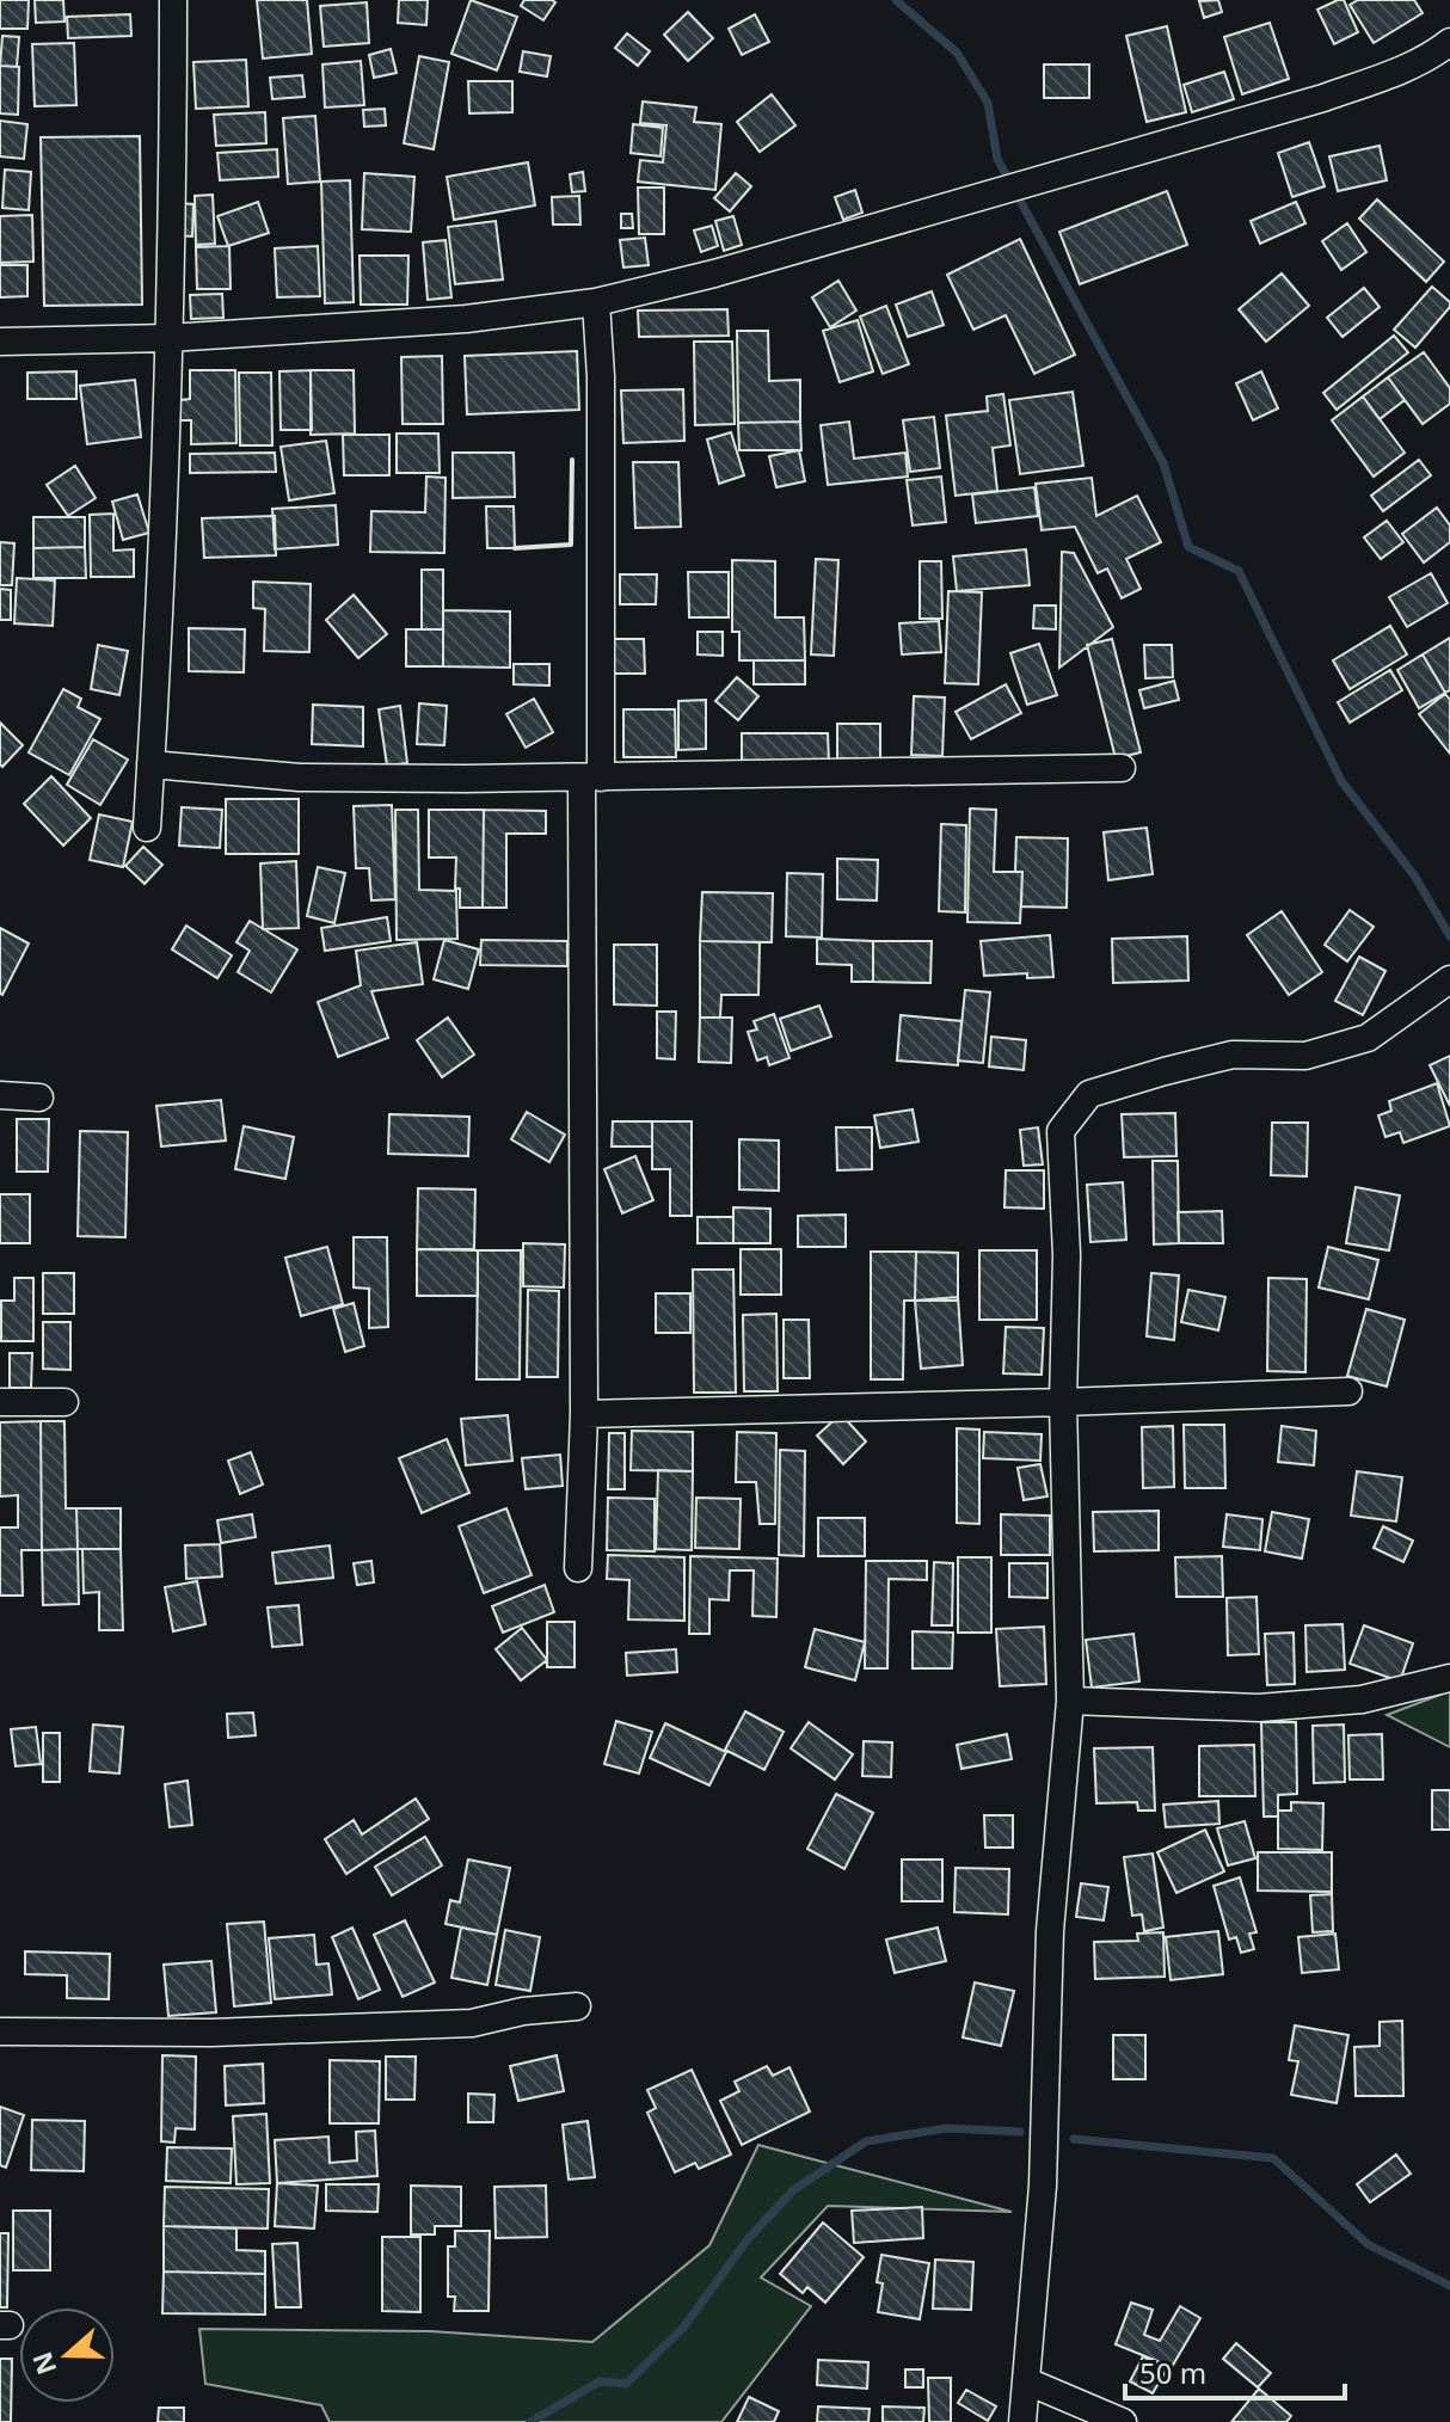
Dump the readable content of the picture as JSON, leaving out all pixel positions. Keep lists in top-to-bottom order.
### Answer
{
  "scale_bar": "50 m",
  "north": "left"
}
